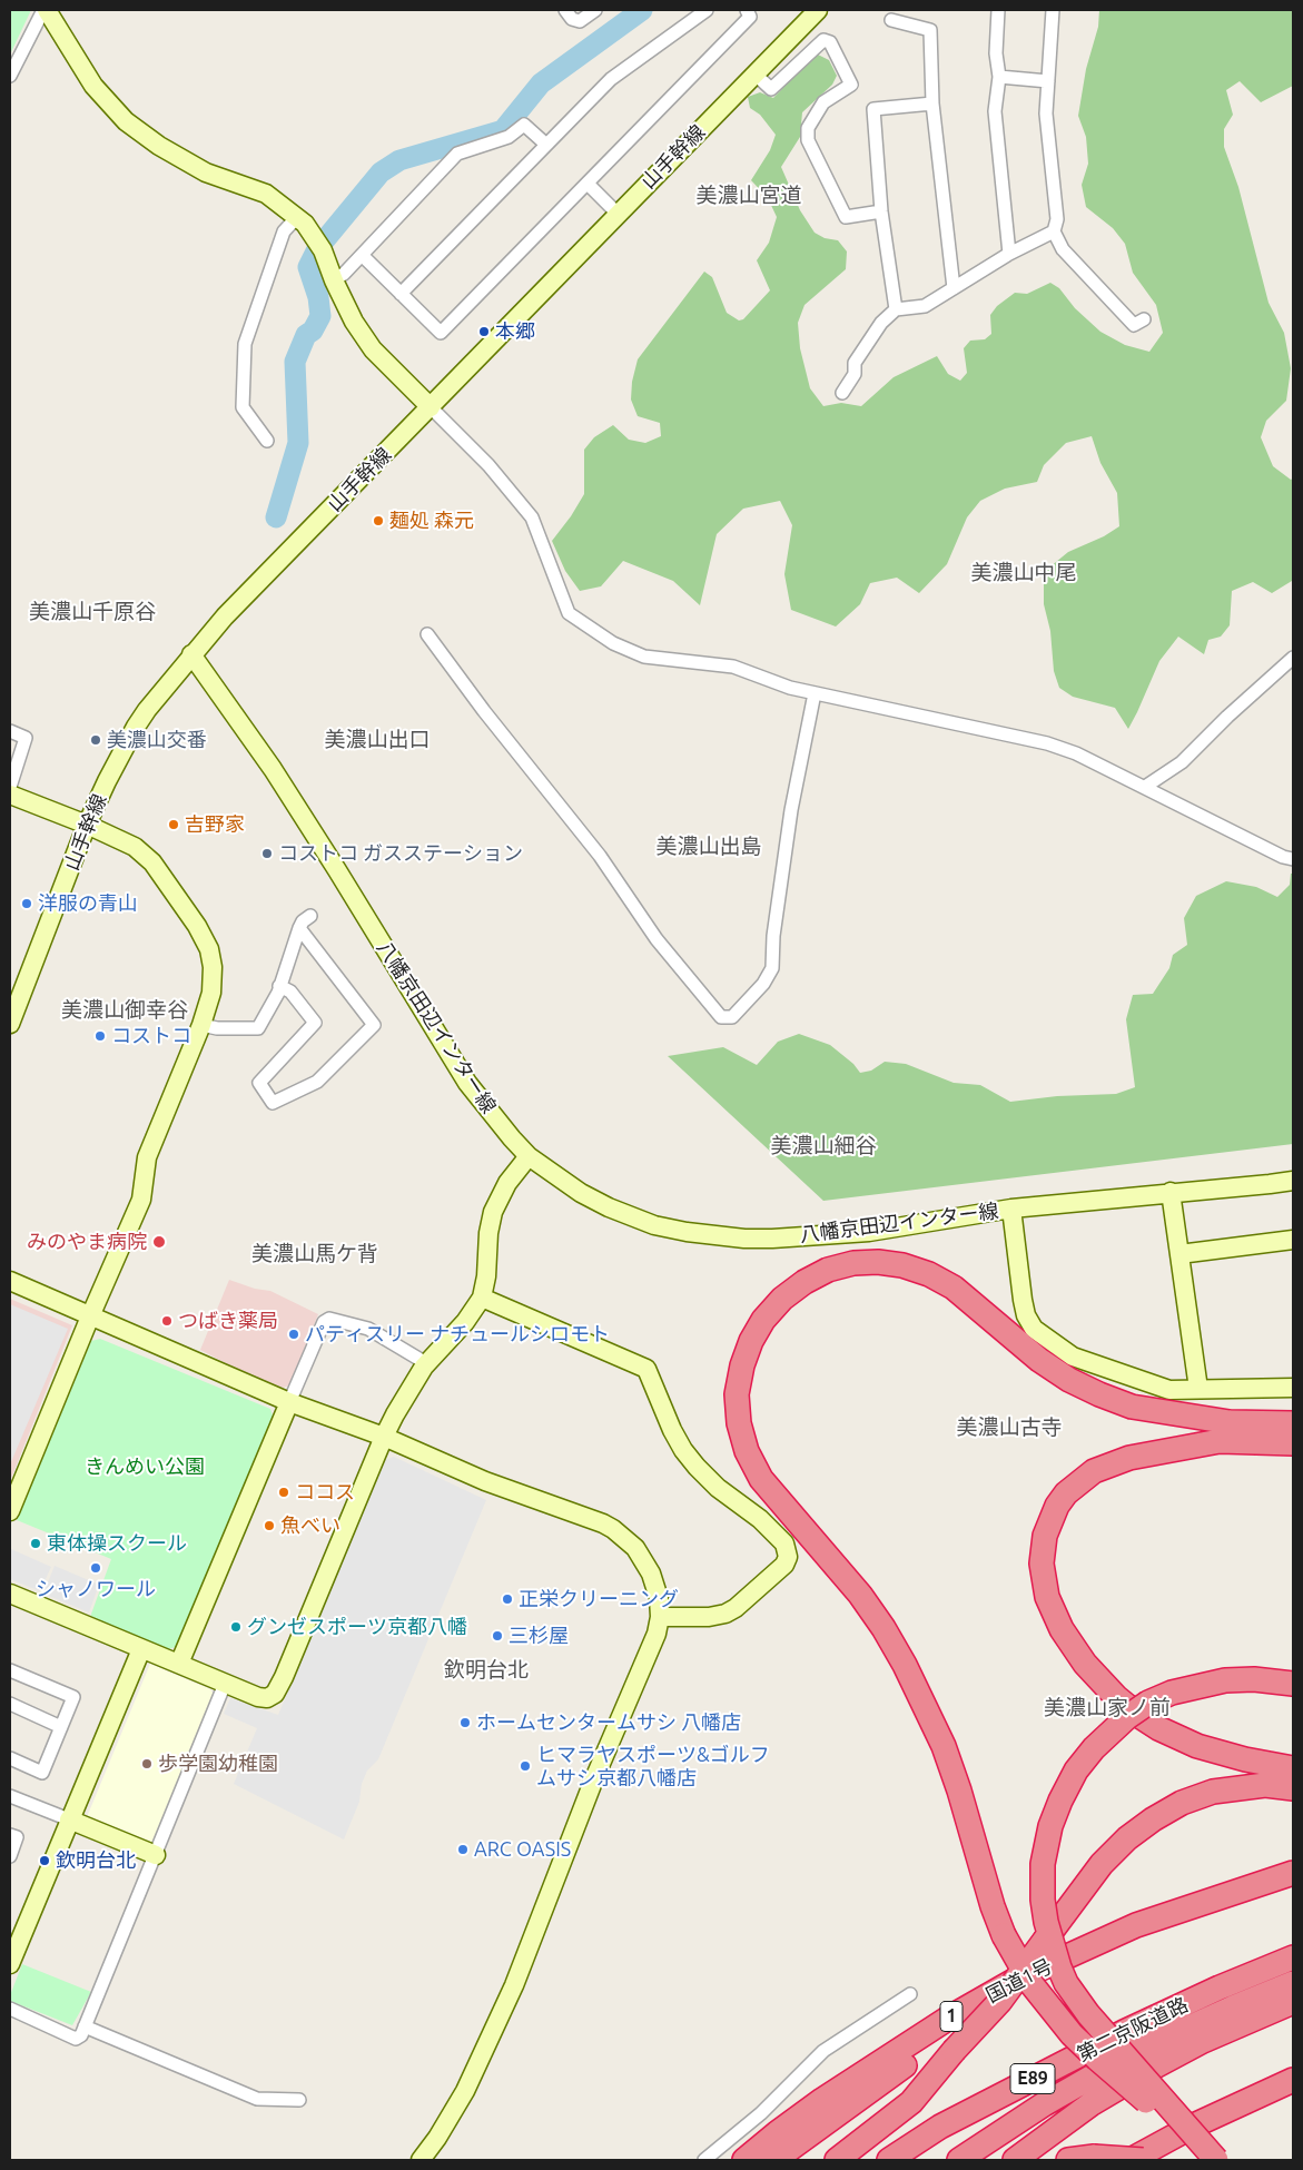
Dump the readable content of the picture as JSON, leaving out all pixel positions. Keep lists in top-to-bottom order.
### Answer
{
  "streets": {
    "highway": [
      "国道1号",
      "1",
      "第二京阪道路",
      "E89"
    ],
    "street": ["山手幹線", "八幡京田辺インター線"]
  },
  "crossings": [
    ["山手幹線", "八幡京田辺インター線"]
  ],
  "districts": [
    "美濃山宮道",
    "美濃山中尾",
    "美濃山千原谷",
    "美濃山出口",
    "美濃山出島",
    "美濃山御幸谷",
    "美濃山細谷",
    "美濃山馬ケ背",
    "美濃山古寺",
    "欽明台北",
    "美濃山家ノ前"
  ],
  "parks": ["きんめい公園"],
  "places": [
    "本郷",
    "麺処 森元",
    "美濃山交番",
    "吉野家",
    "コストコ ガスステーション",
    "洋服の青山",
    "コストコ",
    "みのやま病院",
    "つばき薬局",
    "パティスリー ナチュールシロモト",
    "ココス",
    "魚べい",
    "東体操スクール",
    "シャノワール",
    "正栄クリーニング",
    "グンゼスポーツ京都八幡",
    "三杉屋",
    "ホームセンタームサシ 八幡店",
    "歩学園幼稚園",
    "ヒマラヤスポーツ&ゴルフ ムサシ京都八幡店",
    "ARC OASIS",
    "欽明台北"
  ]
}
